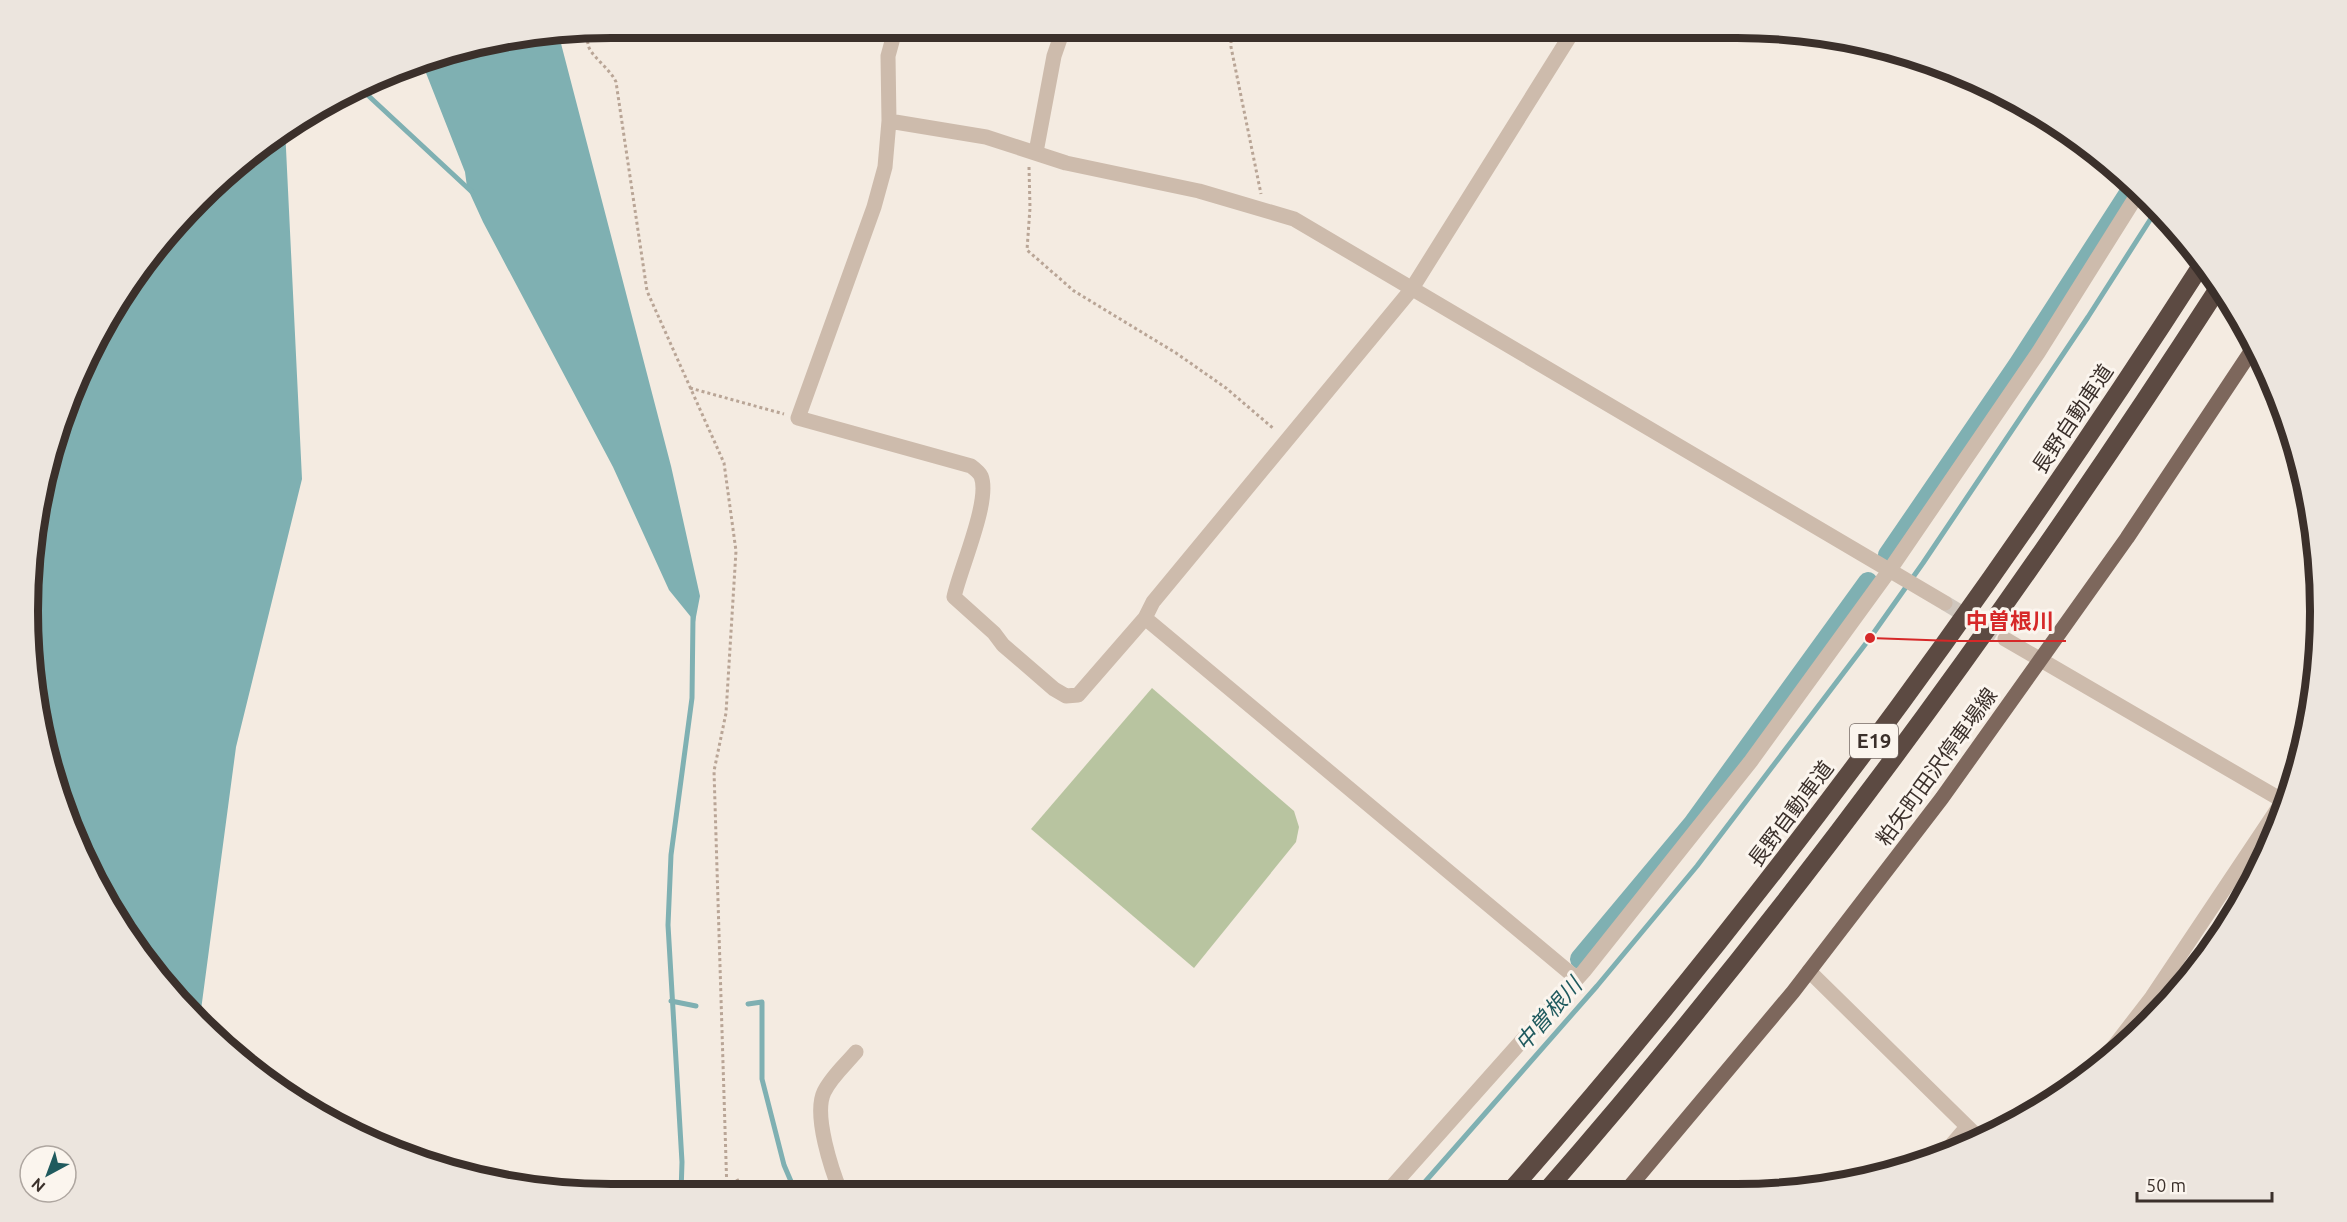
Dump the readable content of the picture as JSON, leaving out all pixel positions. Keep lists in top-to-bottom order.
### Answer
{
  "streets": {
    "highway": ["長野自動車道", "E19"],
    "main road": ["粕矢町田沢停車場線"]
  },
  "water": ["中曽根川"],
  "places": ["中曽根川"],
  "scale_bar": "50 m",
  "north": "bottom left"
}
